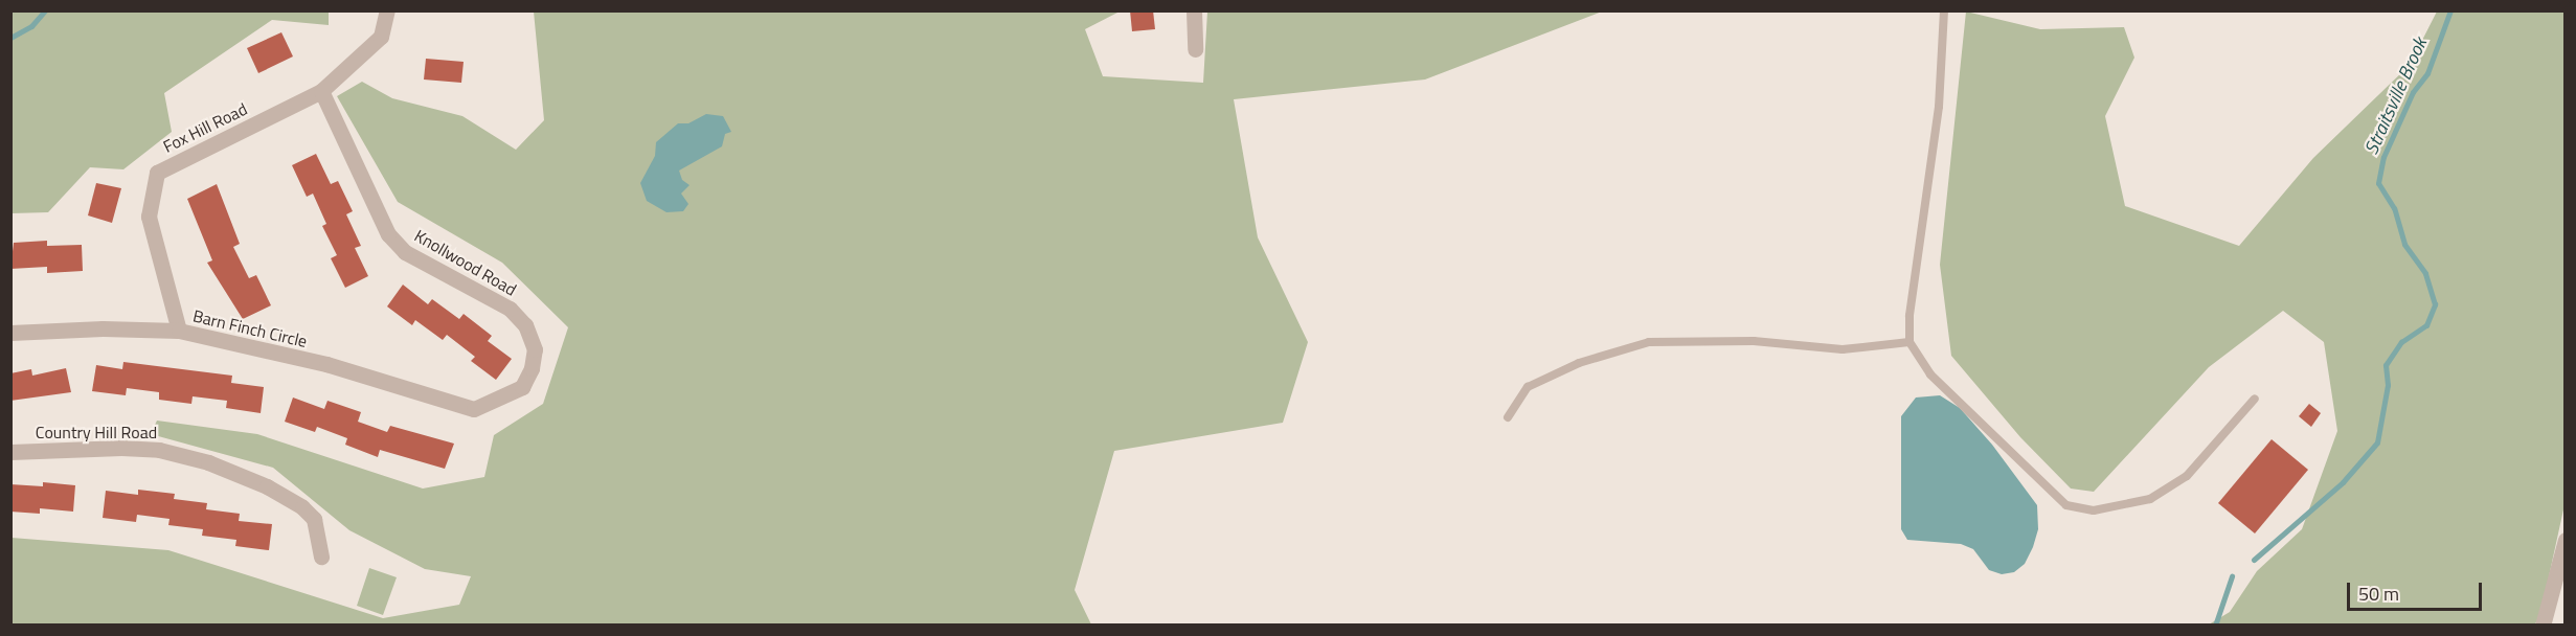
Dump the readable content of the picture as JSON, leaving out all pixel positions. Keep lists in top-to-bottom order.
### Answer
{
  "streets": {
    "street": [
      "Fox Hill Road",
      "Knollwood Road",
      "Barn Finch Circle",
      "Country Hill Road"
    ]
  },
  "crossings": [
    ["Fox Hill Road", "Knollwood Road"],
    ["Fox Hill Road", "Barn Finch Circle"],
    ["Knollwood Road", "Barn Finch Circle"]
  ],
  "water": ["Straitsville Brook"],
  "scale_bar": "50 m"
}
